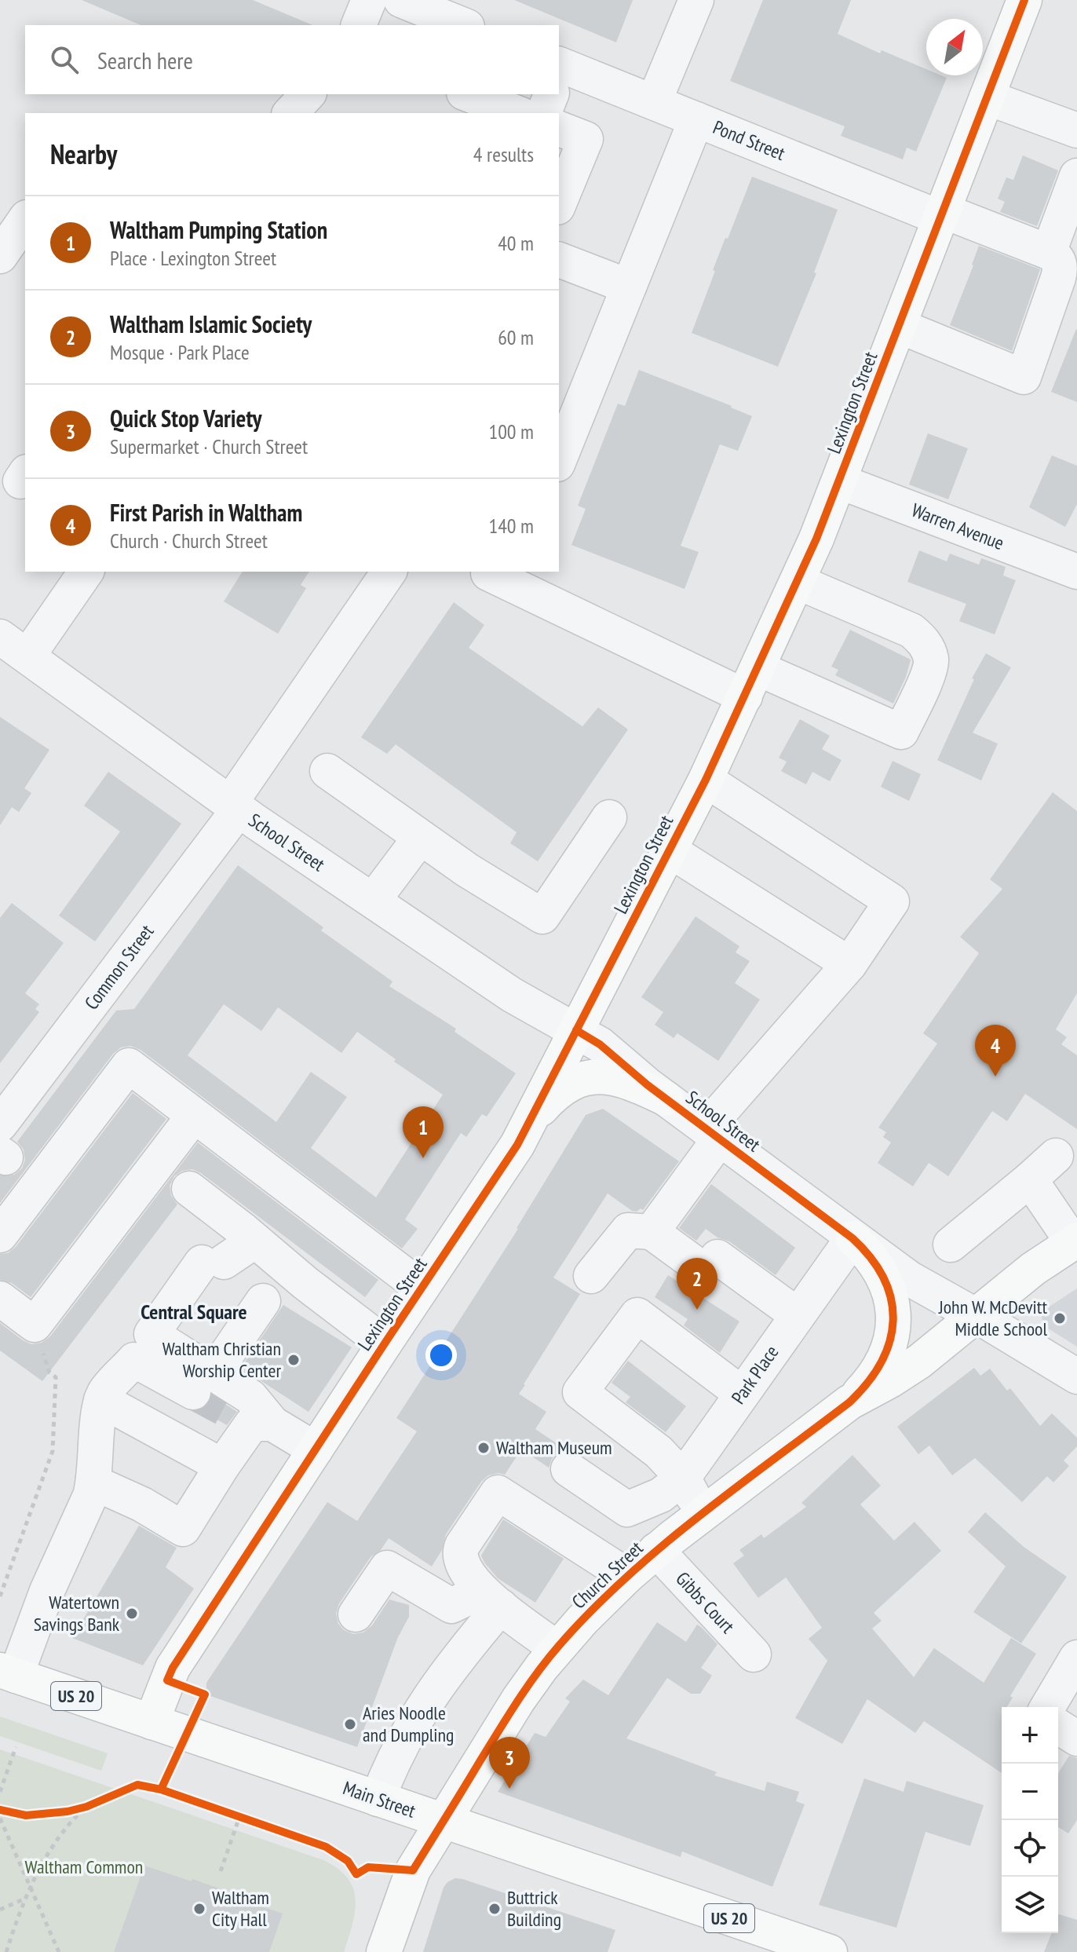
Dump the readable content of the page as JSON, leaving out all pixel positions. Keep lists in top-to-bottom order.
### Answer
{
  "streets": {
    "main road": [
      "Lexington Street",
      "Church Street",
      "US 20",
      "Main Street"
    ],
    "street": [
      "Pond Street",
      "Warren Avenue",
      "School Street",
      "Common Street",
      "Park Place",
      "Gibbs Court"
    ]
  },
  "crossings": [
    ["Pond Street", "Lexington Street"],
    ["Lexington Street", "Warren Avenue"],
    ["Lexington Street", "School Street"],
    ["Lexington Street", "Main Street"],
    ["School Street", "Common Street"],
    ["School Street", "Park Place"],
    ["School Street", "Church Street"],
    ["Church Street", "Gibbs Court"],
    ["Church Street", "Main Street"]
  ],
  "districts": ["Central Square"],
  "parks": ["Waltham Common"],
  "places": [
    "John W. McDevitt Middle School",
    "Waltham Christian Worship Center",
    "Waltham Museum",
    "Watertown Savings Bank",
    "Aries Noodle and Dumpling",
    "Waltham City Hall",
    "Buttrick Building"
  ],
  "north": "top right",
  "page": {
    "search": "Search here",
    "heading": ["Nearby", "4 results"],
    "list": [
      {
        "mark": "1",
        "name": "Waltham Pumping Station",
        "note": "Place · Lexington Street",
        "value": "40 m"
      },
      {
        "mark": "2",
        "name": "Waltham Islamic Society",
        "note": "Mosque · Park Place",
        "value": "60 m"
      },
      {
        "mark": "3",
        "name": "Quick Stop Variety",
        "note": "Supermarket · Church Street",
        "value": "100 m"
      },
      {
        "mark": "4",
        "name": "First Parish in Waltham",
        "note": "Church · Church Street",
        "value": "140 m"
      }
    ],
    "pins": [
      "4",
      "1",
      "2",
      "3"
    ],
    "map_buttons": ["+", "−"]
  }
}
